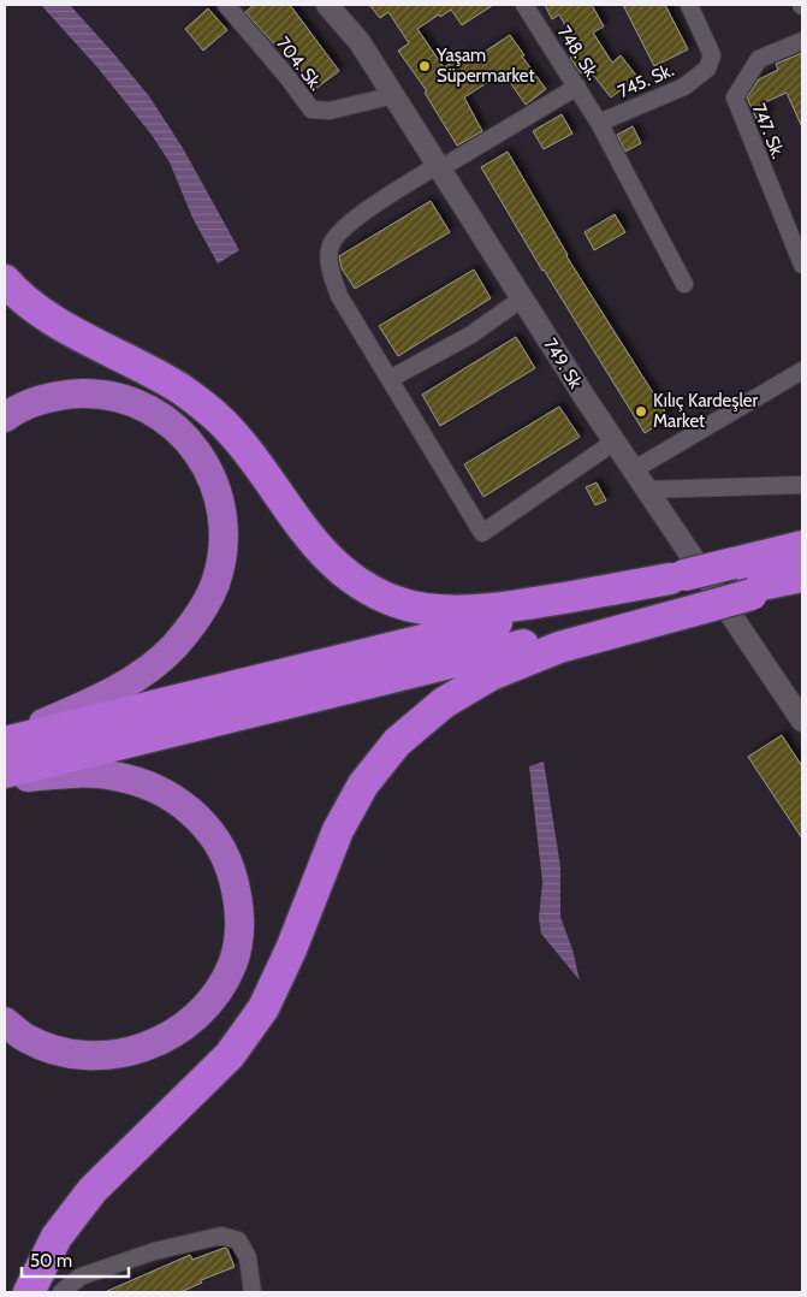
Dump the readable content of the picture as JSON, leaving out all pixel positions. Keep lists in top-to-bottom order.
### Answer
{
  "streets": {
    "street": [
      "748. Sk.",
      "704. Sk.",
      "745. Sk.",
      "747. Sk.",
      "749. Sk"
    ]
  },
  "crossings": [
    ["748. Sk.", "745. Sk."],
    ["704. Sk.", "749. Sk"]
  ],
  "places": ["Yaşam Süpermarket", "Kılıç Kardeşler Market"],
  "scale_bar": "50 m"
}
